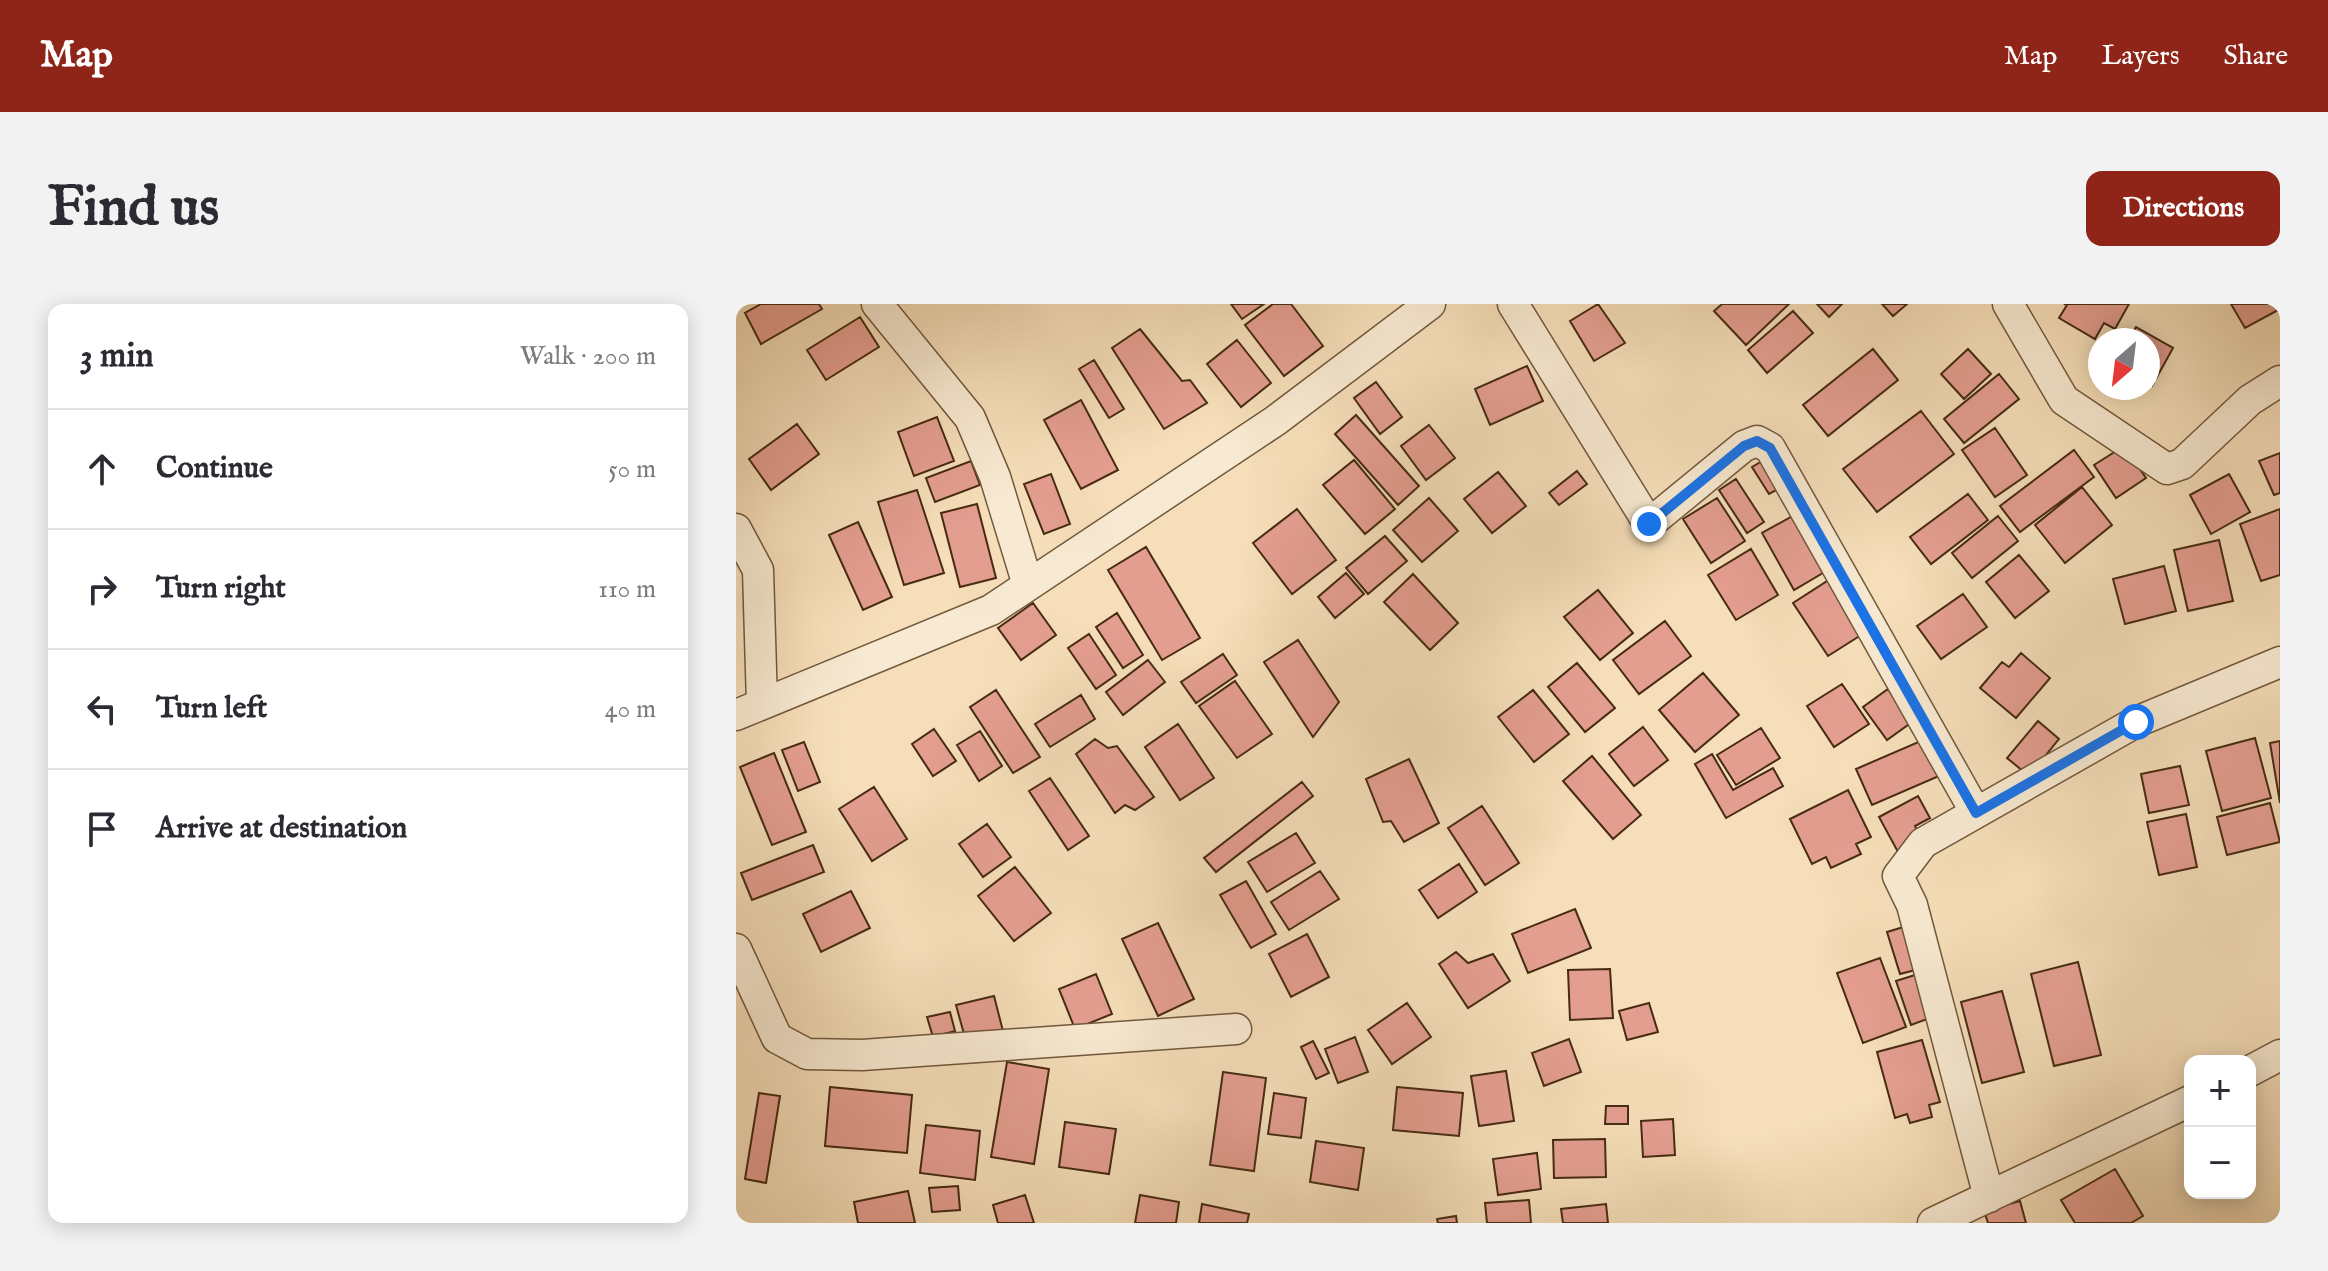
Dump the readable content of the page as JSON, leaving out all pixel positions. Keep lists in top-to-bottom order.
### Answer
{
  "north": "bottom left",
  "page": {
    "header": "Map",
    "nav": ["Map", "Layers", "Share"],
    "buttons": "Directions",
    "title": "Find us",
    "heading": ["3 min", "Walk · 200 m"],
    "list": [
      ["Continue", "50 m"],
      ["Turn right", "110 m"],
      ["Turn left", "40 m"],
      "Arrive at destination"
    ],
    "map_buttons": ["+", "−"]
  }
}
